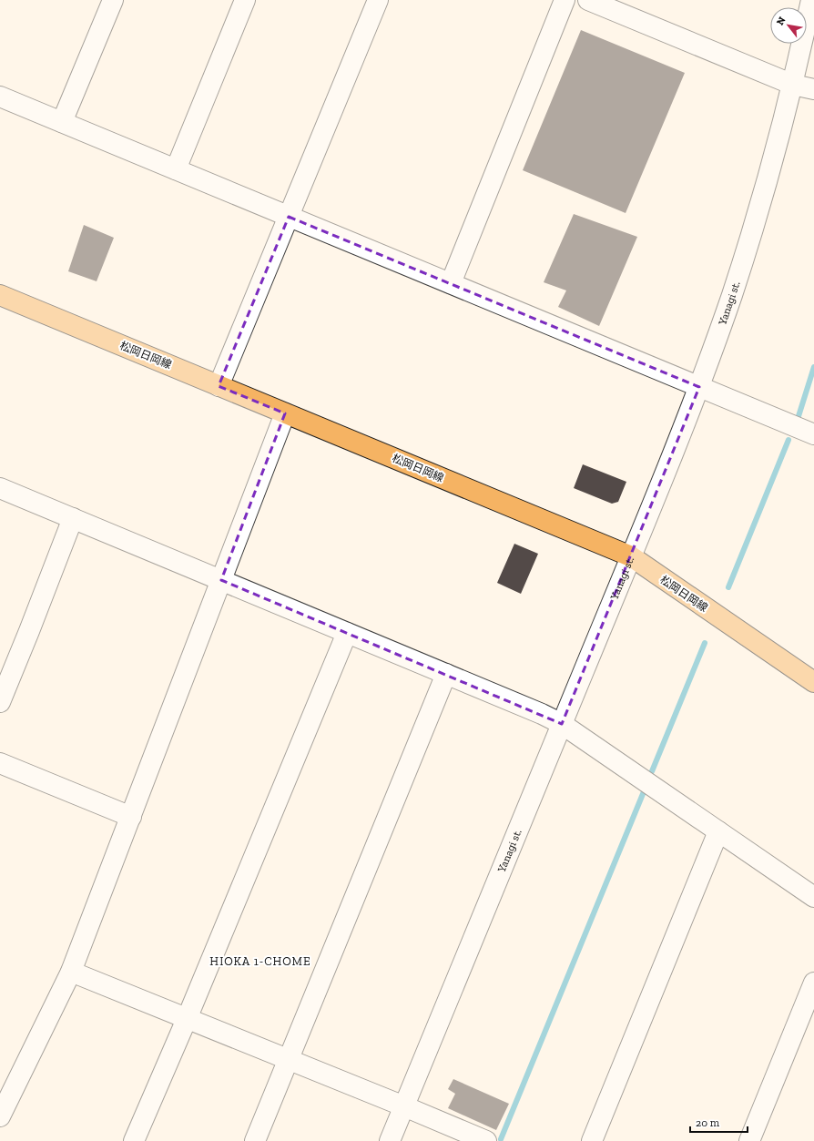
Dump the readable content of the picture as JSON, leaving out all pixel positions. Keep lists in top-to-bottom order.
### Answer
{
  "streets": {
    "main road": ["松岡日岡線"],
    "street": ["Yanagi st."]
  },
  "crossings": [
    ["Yanagi st.", "松岡日岡線"]
  ],
  "districts": ["HIOKA 1-CHOME"],
  "scale_bar": "20 m",
  "north": "top left"
}
